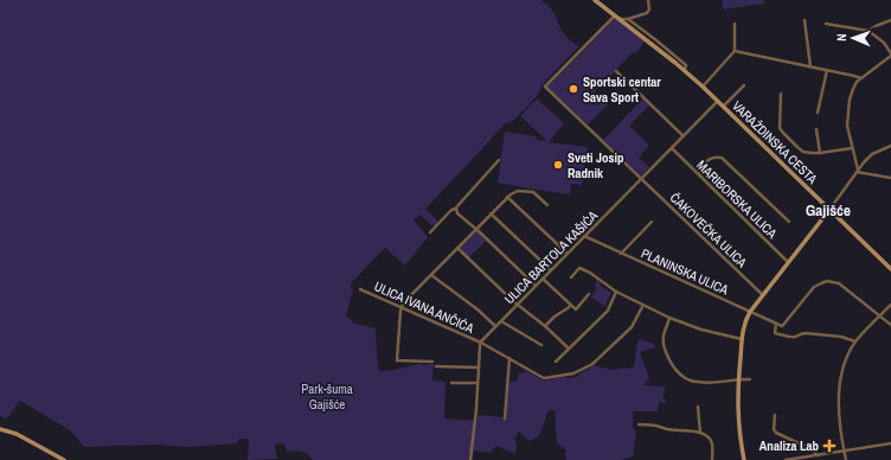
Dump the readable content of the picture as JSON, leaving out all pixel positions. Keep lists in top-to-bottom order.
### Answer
{
  "streets": {
    "main road": ["VARAŽDINSKA CESTA"],
    "street": [
      "MARIBORSKA ULICA",
      "ČAKOVEČKA ULICA",
      "ULICA BARTOLA KAŠIĆA",
      "PLANINSKA ULICA",
      "ULICA IVANA ANČIĆA"
    ]
  },
  "crossings": [
    ["VARAŽDINSKA CESTA", "ČAKOVEČKA ULICA"],
    ["VARAŽDINSKA CESTA", "ULICA BARTOLA KAŠIĆA"],
    ["MARIBORSKA ULICA", "ULICA BARTOLA KAŠIĆA"],
    ["ČAKOVEČKA ULICA", "ULICA BARTOLA KAŠIĆA"],
    ["ULICA BARTOLA KAŠIĆA", "PLANINSKA ULICA"],
    ["ULICA BARTOLA KAŠIĆA", "ULICA IVANA ANČIĆA"]
  ],
  "districts": ["Gajišće"],
  "parks": ["Park-šuma Gajišće"],
  "places": {
    "other": ["Sportski centar Sava Sport", "Sveti Josip Radnik"],
    "health": ["Analiza Lab"]
  },
  "north": "left"
}
